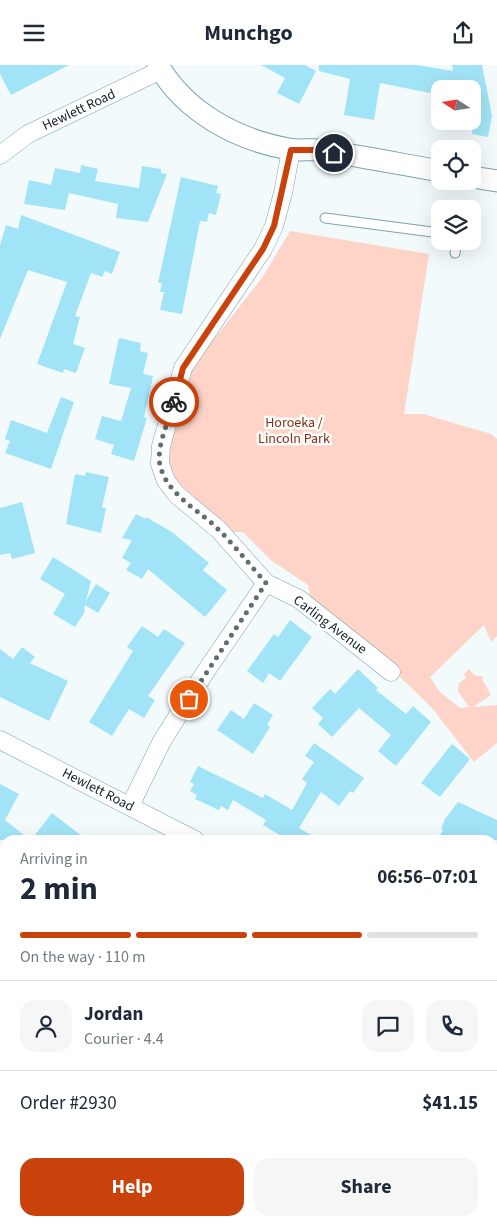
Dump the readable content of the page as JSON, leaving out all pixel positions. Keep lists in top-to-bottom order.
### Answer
{
  "streets": {
    "street": ["Hewlett Road", "Carling Avenue"]
  },
  "parks": ["Horoeka / Lincoln Park"],
  "north": "left",
  "page": {
    "header": "Munchgo",
    "heading": ["2 min", "Arriving in", "06:56–07:01"],
    "panel": [
      "Jordan",
      "Courier · 4.4",
      "Order #2930",
      "$41.15"
    ],
    "bar": "On the way · 110 m",
    "buttons": ["Help", "Share"]
  }
}
